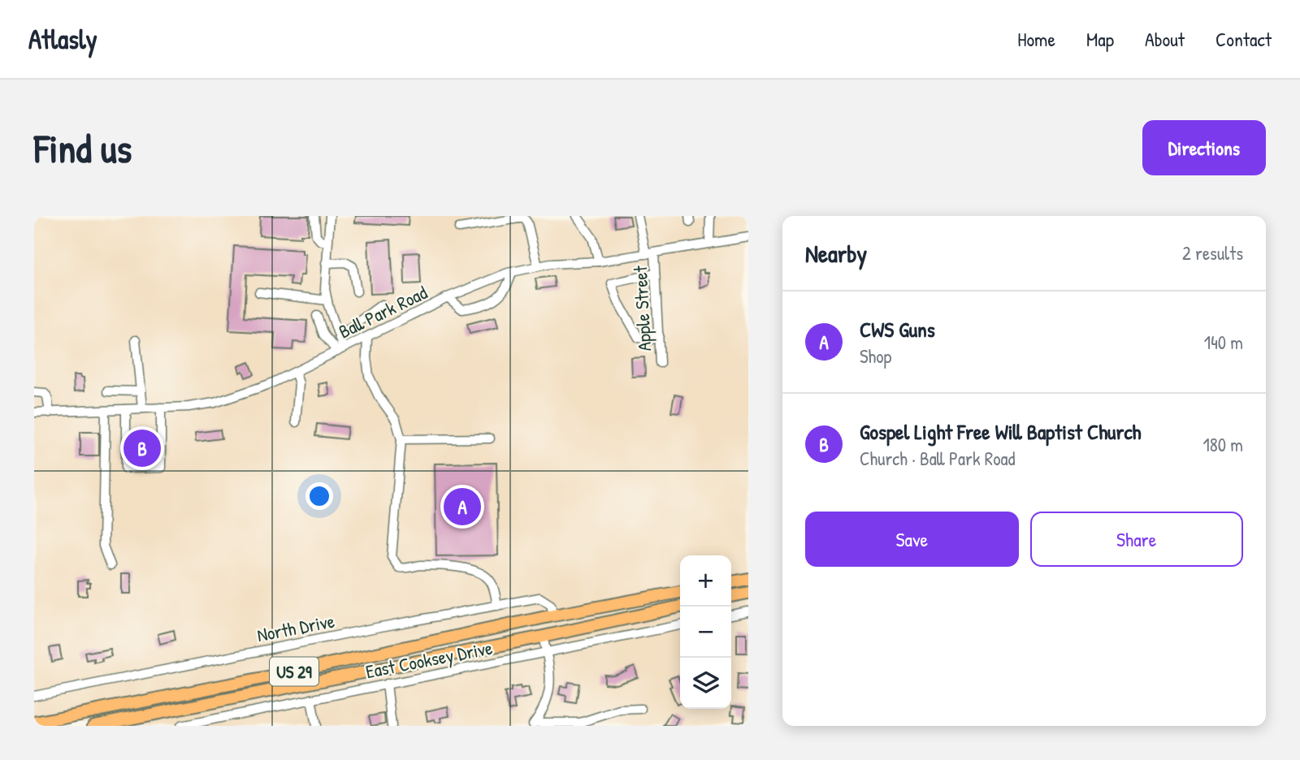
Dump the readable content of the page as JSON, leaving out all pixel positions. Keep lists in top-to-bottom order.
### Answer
{
  "streets": {
    "highway": ["US 29"],
    "street": [
      "Apple Street",
      "Ball Park Road",
      "North Drive",
      "East Cooksey Drive"
    ]
  },
  "crossings": [
    ["Apple Street", "Ball Park Road"],
    ["North Drive", "US 29"]
  ],
  "page": {
    "header": "Atlasly",
    "nav": [
      "Home",
      "Map",
      "About",
      "Contact"
    ],
    "buttons": [
      "Directions",
      ["Save", "Share"]
    ],
    "title": "Find us",
    "heading": ["Nearby", "2 results"],
    "list": [
      {
        "mark": "A",
        "name": "CWS Guns",
        "note": "Shop",
        "value": "140 m"
      },
      {
        "mark": "B",
        "name": "Gospel Light Free Will Baptist Church",
        "note": "Church · Ball Park Road",
        "value": "180 m"
      }
    ],
    "pins": ["B", "A"],
    "map_buttons": ["+", "−"]
  }
}
